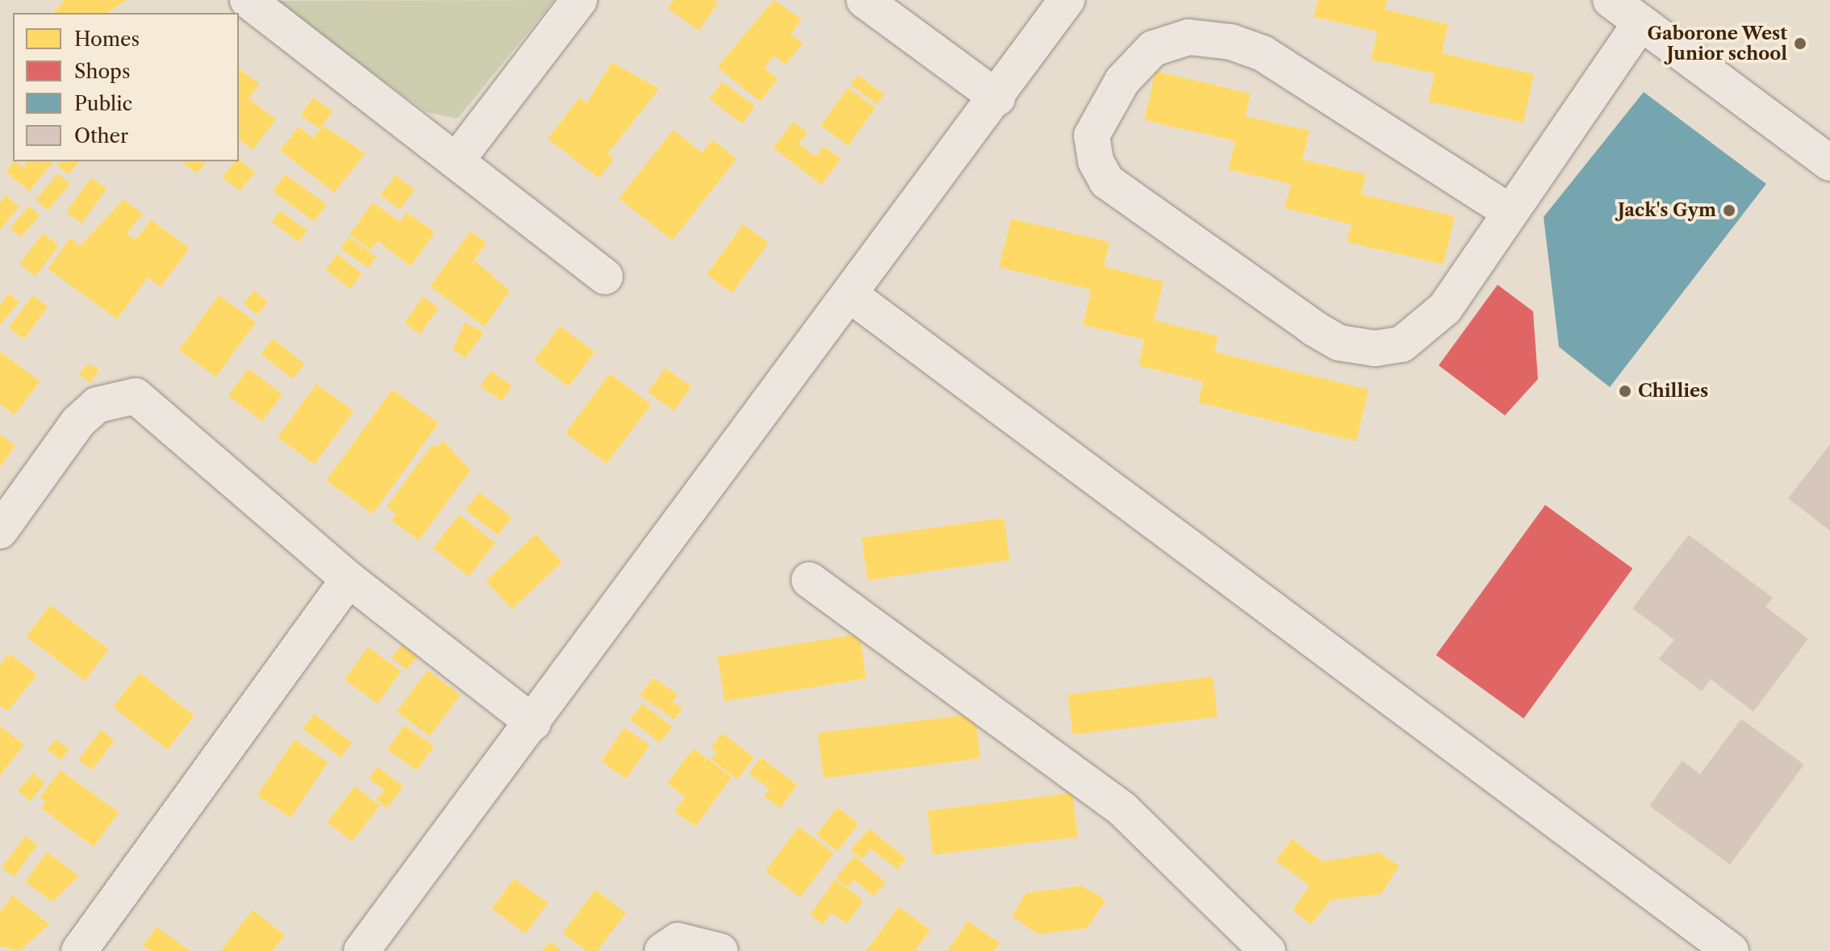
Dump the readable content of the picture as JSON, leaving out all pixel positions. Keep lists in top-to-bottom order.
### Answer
{
  "places": ["Gaborone West Junior school", "Jack's Gym", "Chillies"],
  "legend": [
    "Homes",
    "Shops",
    "Public",
    "Other"
  ]
}
